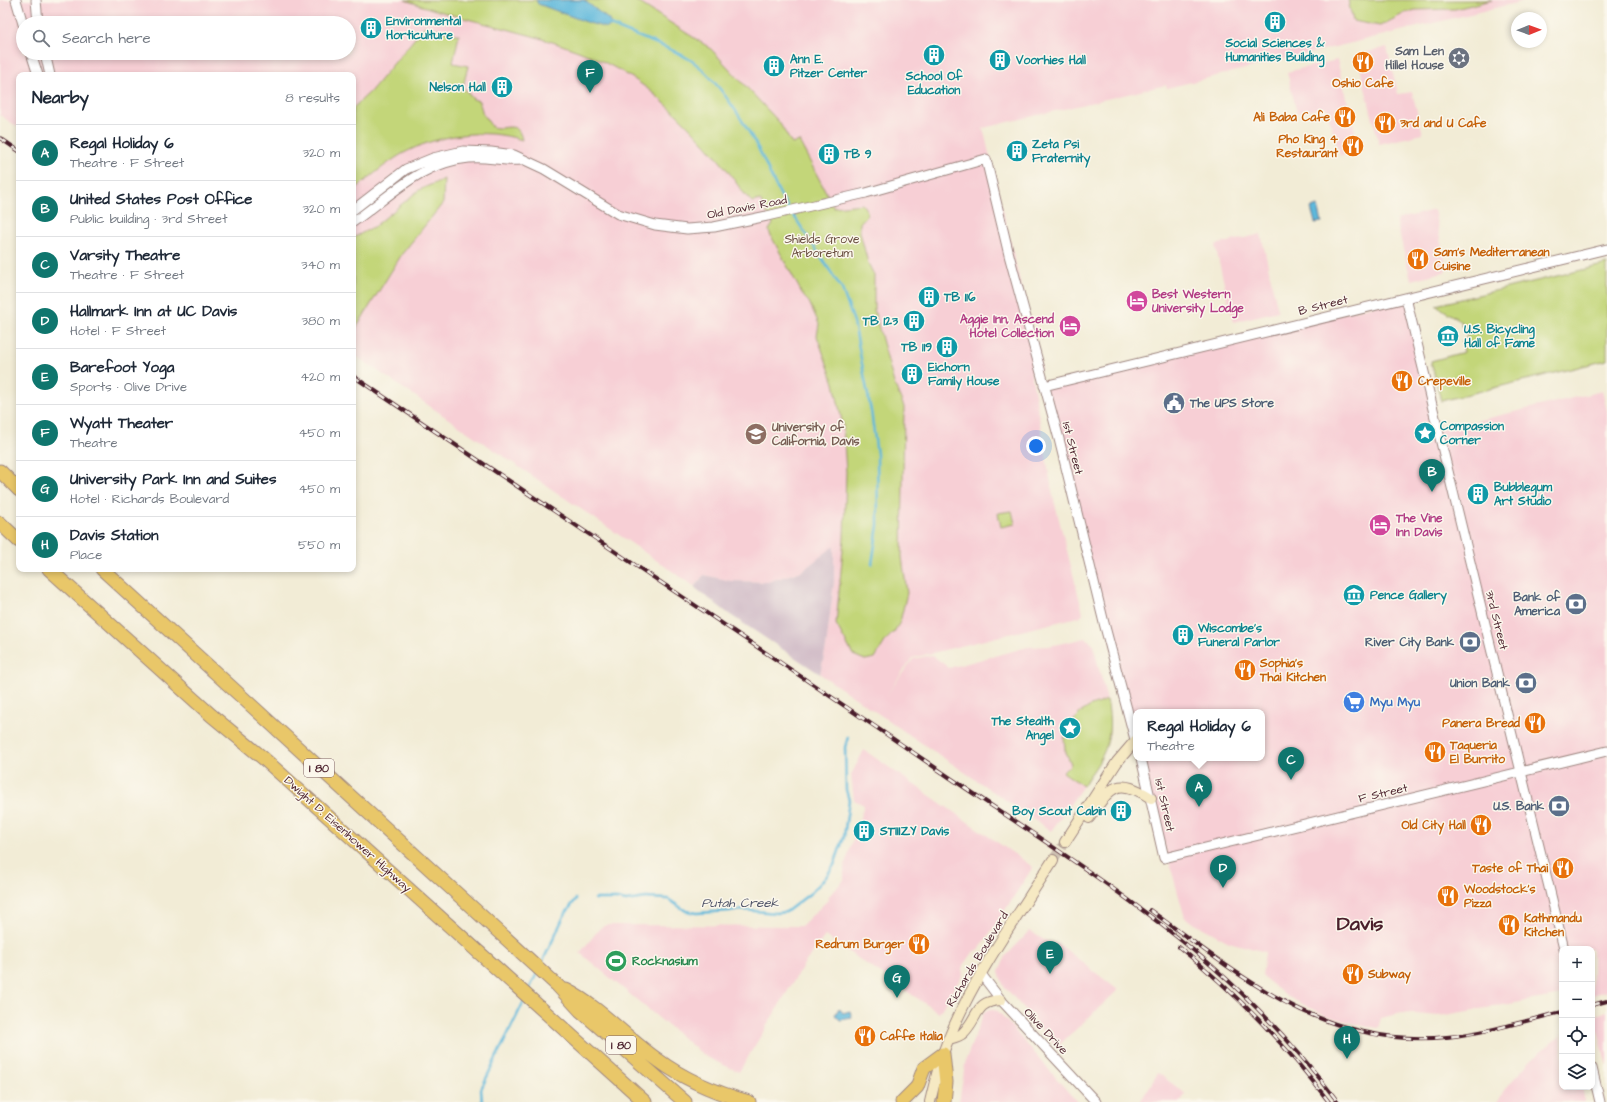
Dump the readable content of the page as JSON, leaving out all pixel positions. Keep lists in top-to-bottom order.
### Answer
{
  "streets": {
    "highway": ["I 80", "Dwight D. Eisenhower Highway"],
    "main road": ["Richards Boulevard"],
    "street": [
      "Old Davis Road",
      "B Street",
      "1st Street",
      "3rd Street",
      "F Street",
      "Olive Drive"
    ]
  },
  "crossings": [
    ["Old Davis Road", "1st Street"],
    ["B Street", "1st Street"],
    ["B Street", "3rd Street"],
    ["1st Street", "F Street"],
    ["3rd Street", "F Street"],
    ["Richards Boulevard", "Olive Drive"]
  ],
  "districts": ["Davis"],
  "water": ["Putah Creek"],
  "parks": ["Shields Grove Arboretum"],
  "places": {
    "building": [
      "Social Sciences & Humanities Building",
      "Environmental Horticulture",
      "School Of Education",
      "Voorhies Hall",
      "Ann E. Pitzer Center",
      "Nelson Hall",
      "Zeta Psi Fraternity",
      "TB 9",
      "TB 116",
      "TB 123",
      "TB 119",
      "Eichorn Family House",
      "Bubblegum Art Studio",
      "Wiscombe's Funeral Parlor",
      "Boy Scout Cabin",
      "STIIIZY Davis"
    ],
    "synagogue": ["Sam Len Hillel House"],
    "restaurant": [
      "Oshio Cafe",
      "Ali Baba Cafe",
      "3rd and U Cafe",
      "Pho King 4 Restaurant",
      "Sam's Mediterranean Cuisine",
      "Crepeville",
      "Sophia's Thai Kitchen",
      "Panera Bread",
      "Taqueria El Burrito",
      "Old City Hall",
      "Taste of Thai",
      "Woodstock's Pizza",
      "Kathmandu Kitchen",
      "Redrum Burger",
      "Subway",
      "Caffe Italia"
    ],
    "hotel": ["Best Western University Lodge", "Aggie Inn, Ascend Hotel Collection", "The Vine Inn Davis"],
    "museum": ["U.S. Bicycling Hall of Fame", "Pence Gallery"],
    "public building": ["The UPS Store"],
    "place": ["Compassion Corner", "The Stealth Angel"],
    "school or university": ["University of California, Davis"],
    "bank": [
      "Bank of America",
      "River City Bank",
      "Union Bank",
      "U.S. Bank"
    ],
    "supermarket": ["Myu Myu"],
    "sports": ["Rocknasium"]
  },
  "north": "right",
  "page": {
    "search": "Search here",
    "pins": [
      "F",
      "B",
      "C",
      "A",
      "D",
      "E",
      "G",
      "H"
    ],
    "heading": ["Nearby", "8 results"],
    "list": [
      {
        "mark": "A",
        "name": "Regal Holiday 6",
        "note": "Theatre · F Street",
        "value": "320 m"
      },
      {
        "mark": "B",
        "name": "United States Post Office",
        "note": "Public building · 3rd Street",
        "value": "320 m"
      },
      {
        "mark": "C",
        "name": "Varsity Theatre",
        "note": "Theatre · F Street",
        "value": "340 m"
      },
      {
        "mark": "D",
        "name": "Hallmark Inn at UC Davis",
        "note": "Hotel · F Street",
        "value": "380 m"
      },
      {
        "mark": "E",
        "name": "Barefoot Yoga",
        "note": "Sports · Olive Drive",
        "value": "420 m"
      },
      {
        "mark": "F",
        "name": "Wyatt Theater",
        "note": "Theatre",
        "value": "450 m"
      },
      {
        "mark": "G",
        "name": "University Park Inn and Suites",
        "note": "Hotel · Richards Boulevard",
        "value": "450 m"
      },
      {
        "mark": "H",
        "name": "Davis Station",
        "note": "Place",
        "value": "550 m"
      }
    ],
    "popup": ["Regal Holiday 6", "Theatre"],
    "map_buttons": ["+", "−"]
  }
}
